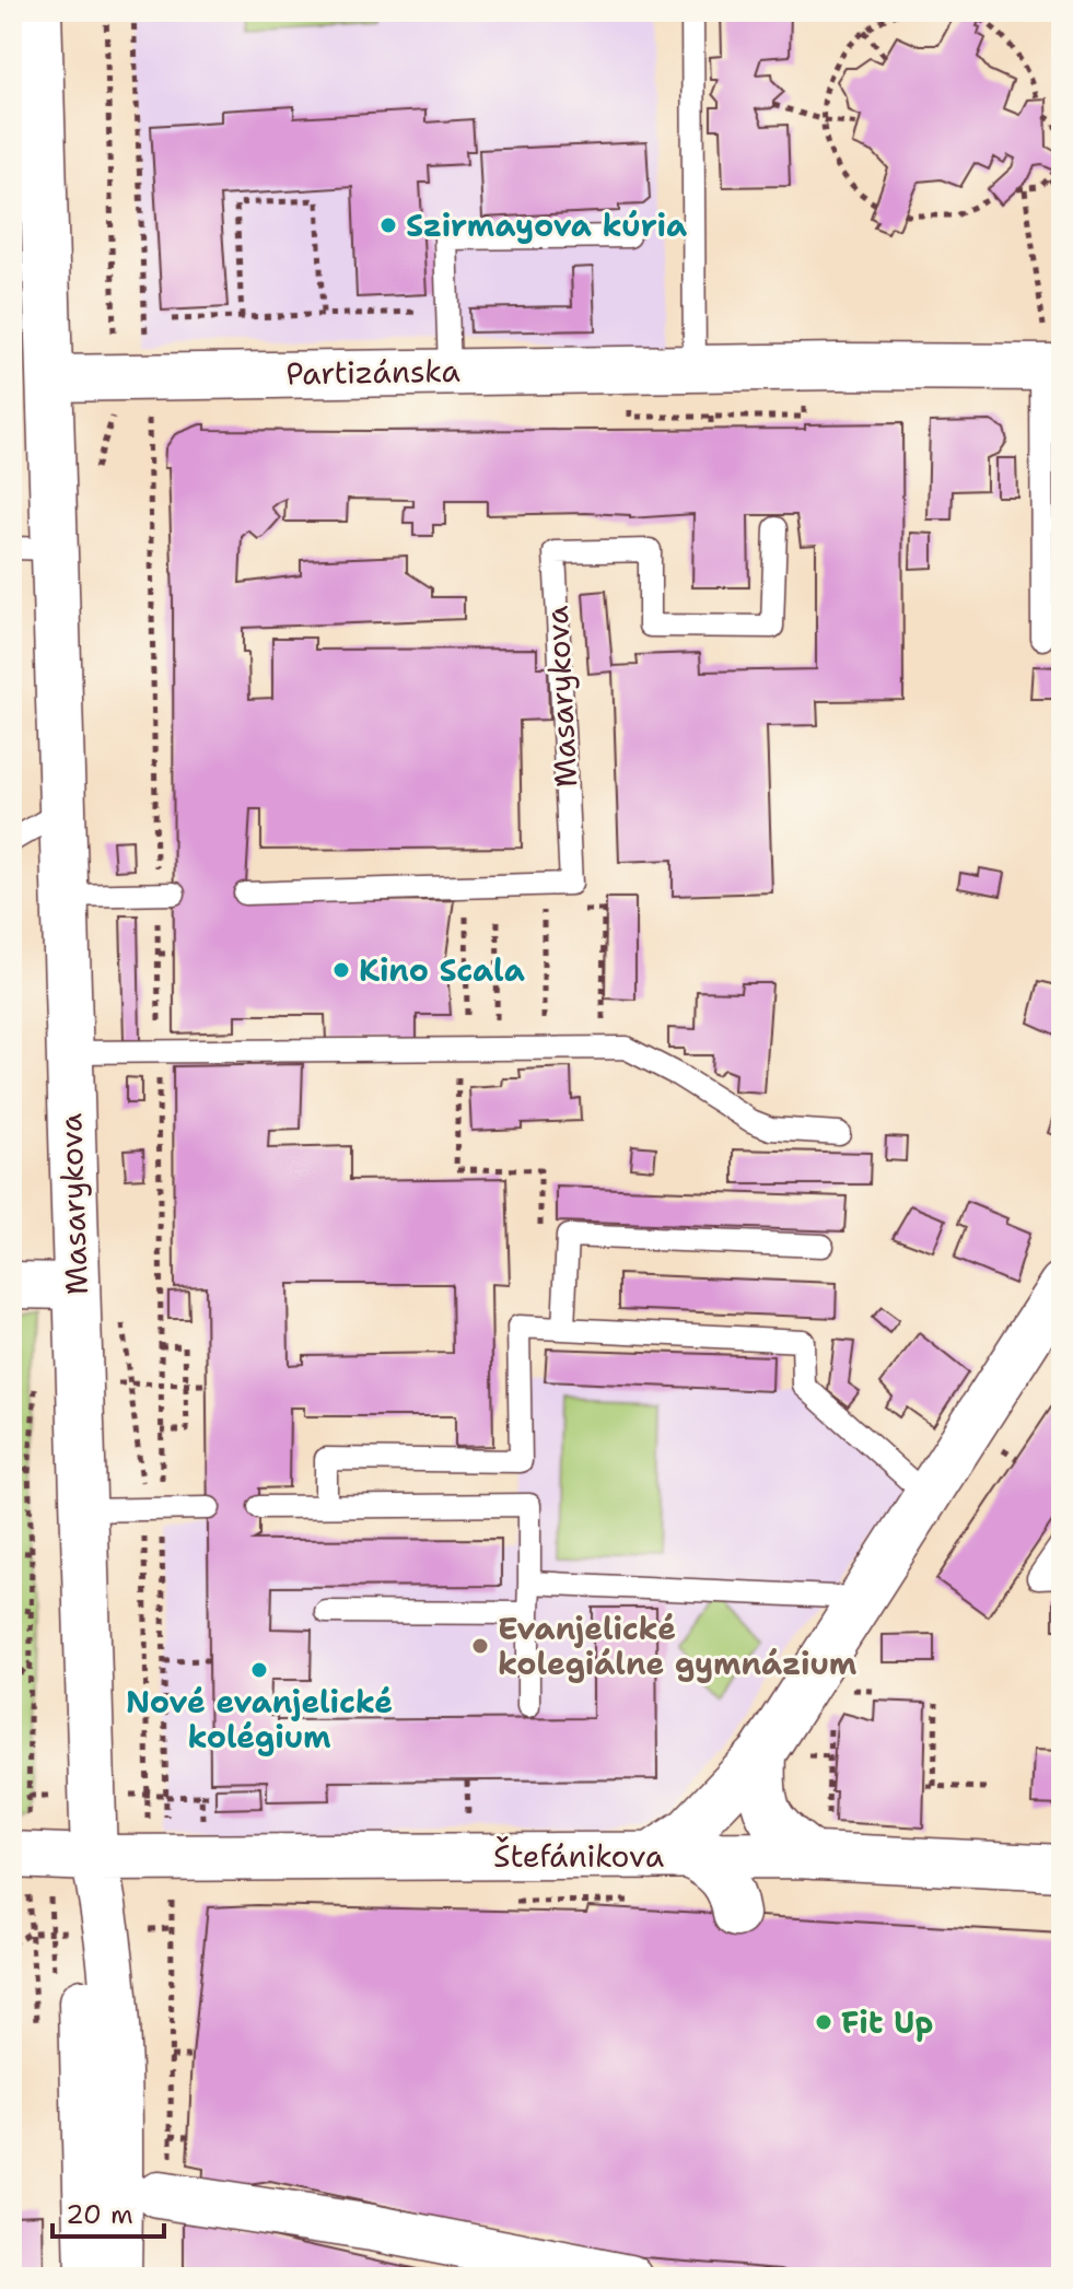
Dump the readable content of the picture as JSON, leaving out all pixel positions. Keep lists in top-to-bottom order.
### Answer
{
  "streets": {
    "street": ["Partizánska", "Masarykova", "Štefánikova"]
  },
  "crossings": [
    ["Partizánska", "Masarykova"],
    ["Masarykova", "Štefánikova"]
  ],
  "places": [
    "Szirmayova kúria",
    "Kino Scala",
    "Evanjelické kolegiálne gymnázium",
    "Nové evanjelické kolégium",
    "Fit Up"
  ],
  "scale_bar": "20 m"
}
